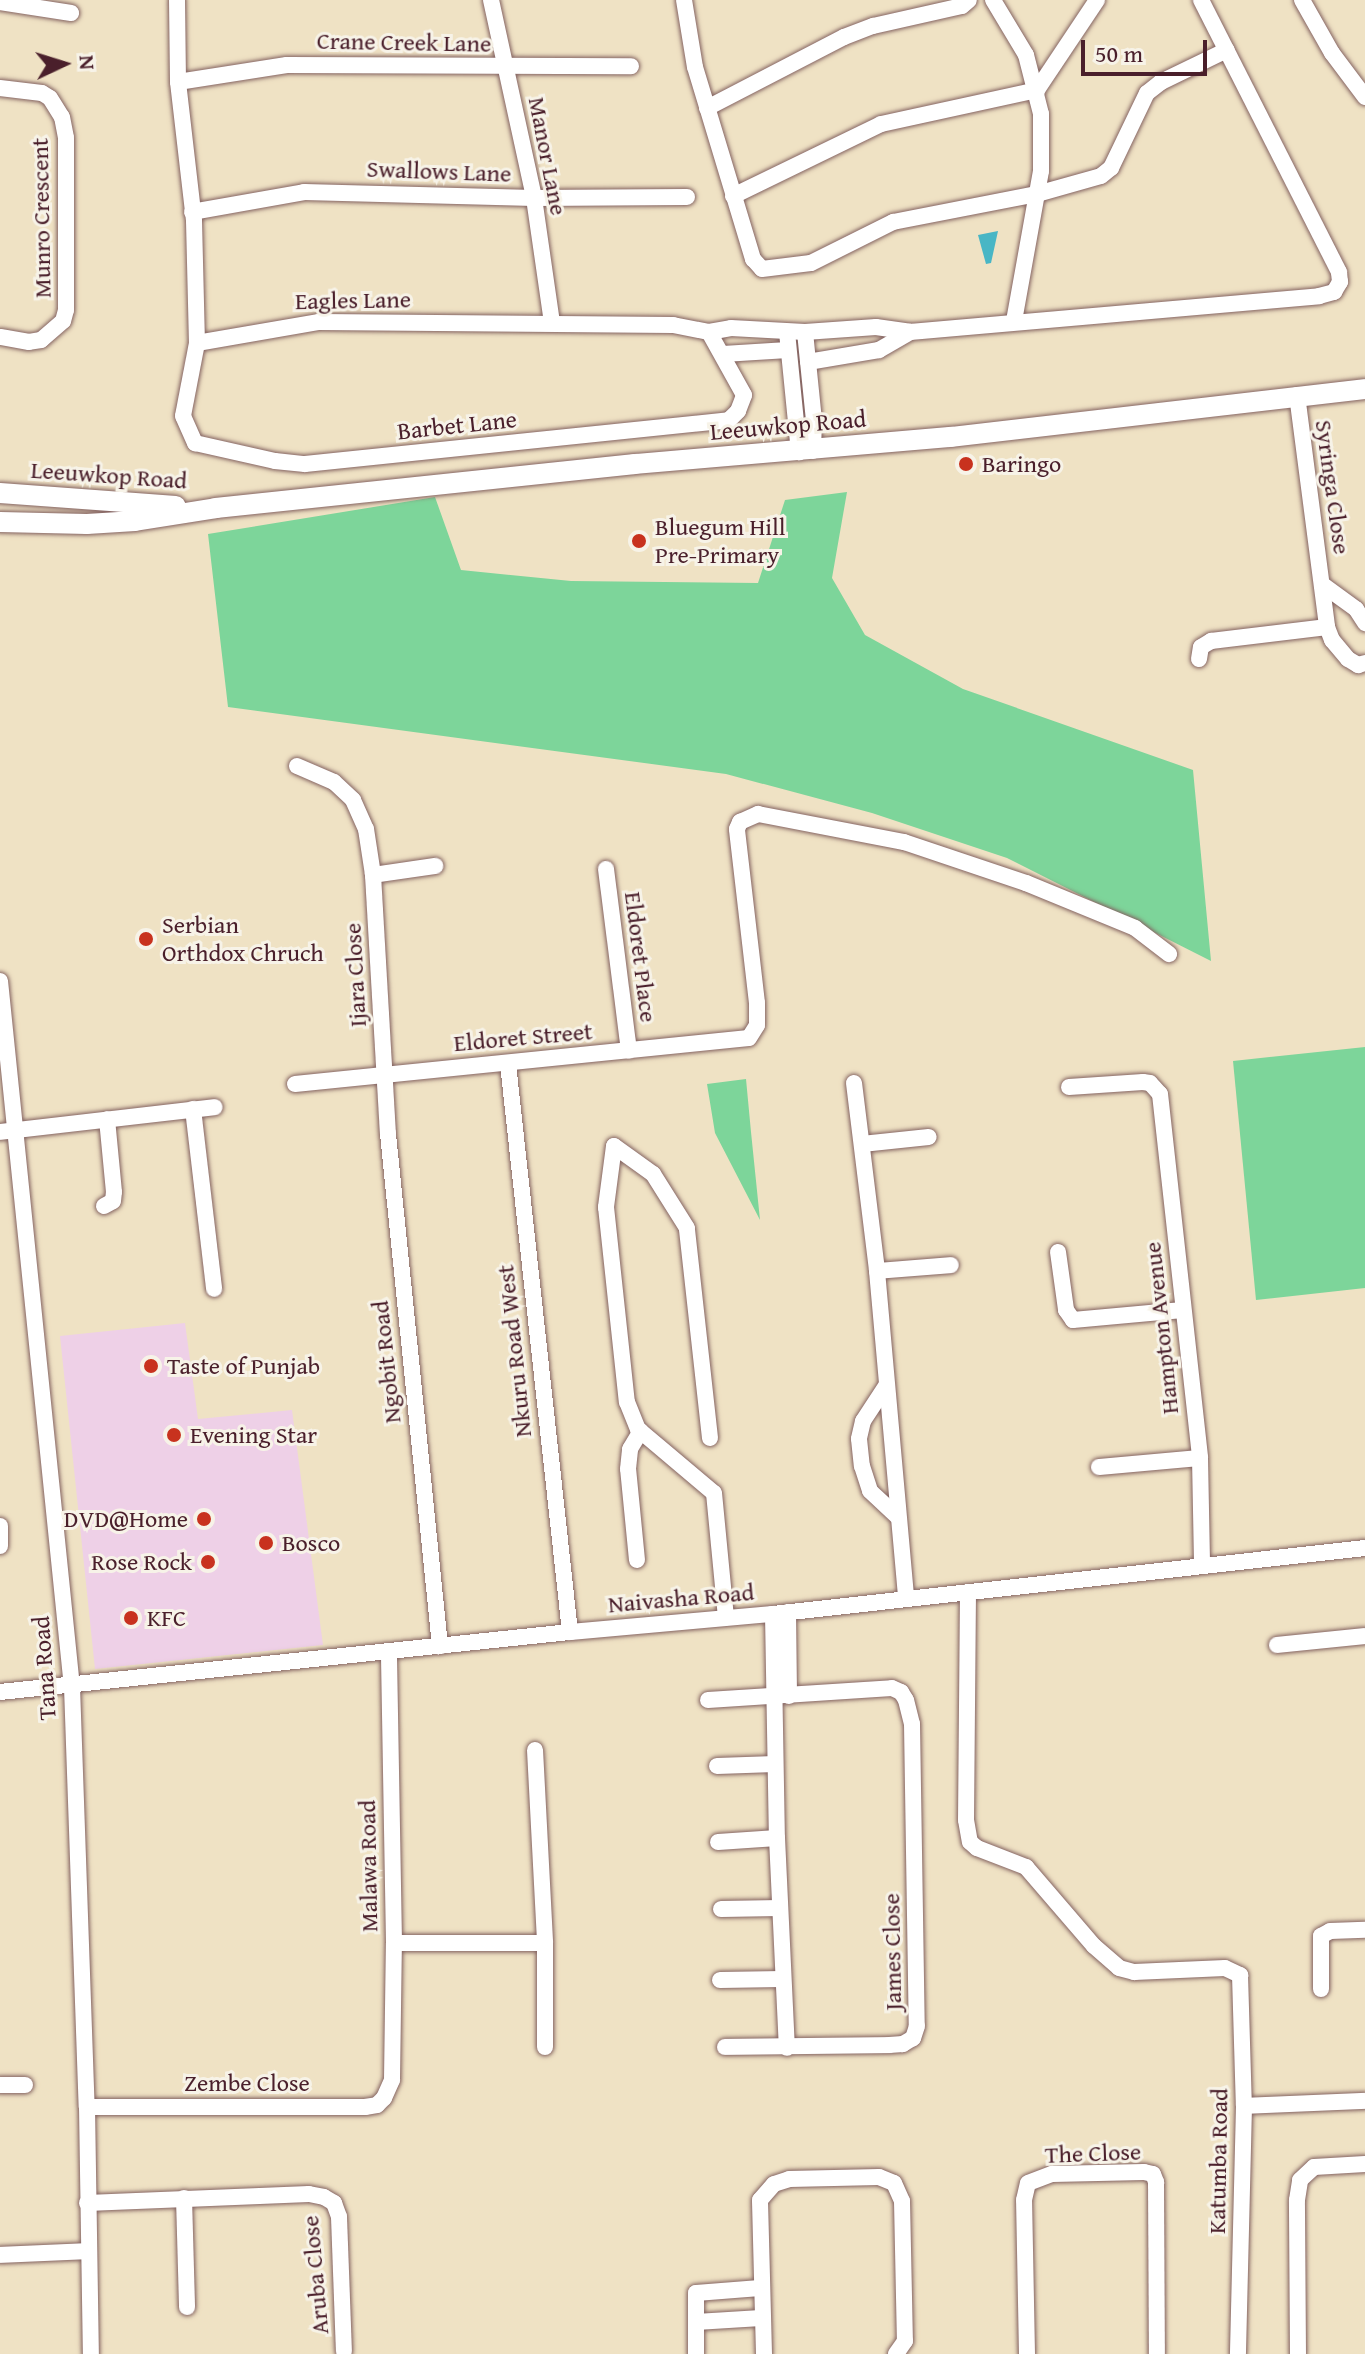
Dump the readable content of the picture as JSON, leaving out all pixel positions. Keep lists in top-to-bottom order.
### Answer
{
  "streets": {
    "street": [
      "Crane Creek Lane",
      "Manor Lane",
      "Swallows Lane",
      "Munro Crescent",
      "Eagles Lane",
      "Barbet Lane",
      "Leeuwkop Road",
      "Syringa Close",
      "Eldoret Place",
      "Ijara Close",
      "Eldoret Street",
      "Hampton Avenue",
      "Nkuru Road West",
      "Ngobit Road",
      "Naivasha Road",
      "Tana Road",
      "Malawa Road",
      "James Close",
      "Zembe Close",
      "The Close",
      "Katumba Road",
      "Aruba Close"
    ]
  },
  "crossings": [
    ["Crane Creek Lane", "Manor Lane"],
    ["Manor Lane", "Swallows Lane"],
    ["Manor Lane", "Eagles Lane"],
    ["Eagles Lane", "Barbet Lane"],
    ["Leeuwkop Road", "Syringa Close"],
    ["Eldoret Place", "Eldoret Street"],
    ["Ijara Close", "Eldoret Street"],
    ["Ijara Close", "Ngobit Road"],
    ["Eldoret Street", "Nkuru Road West"],
    ["Eldoret Street", "Ngobit Road"],
    ["Hampton Avenue", "Naivasha Road"],
    ["Nkuru Road West", "Naivasha Road"],
    ["Ngobit Road", "Naivasha Road"],
    ["Naivasha Road", "Tana Road"],
    ["Naivasha Road", "Malawa Road"],
    ["Naivasha Road", "Katumba Road"],
    ["Tana Road", "Zembe Close"],
    ["Tana Road", "Aruba Close"],
    ["Malawa Road", "Zembe Close"]
  ],
  "places": [
    "Baringo",
    "Bluegum Hill Pre-Primary",
    "Serbian Orthdox Chruch",
    "Taste of Punjab",
    "Evening Star",
    "DVD@Home",
    "Bosco",
    "Rose Rock",
    "KFC"
  ],
  "scale_bar": "50 m",
  "north": "right"
}
